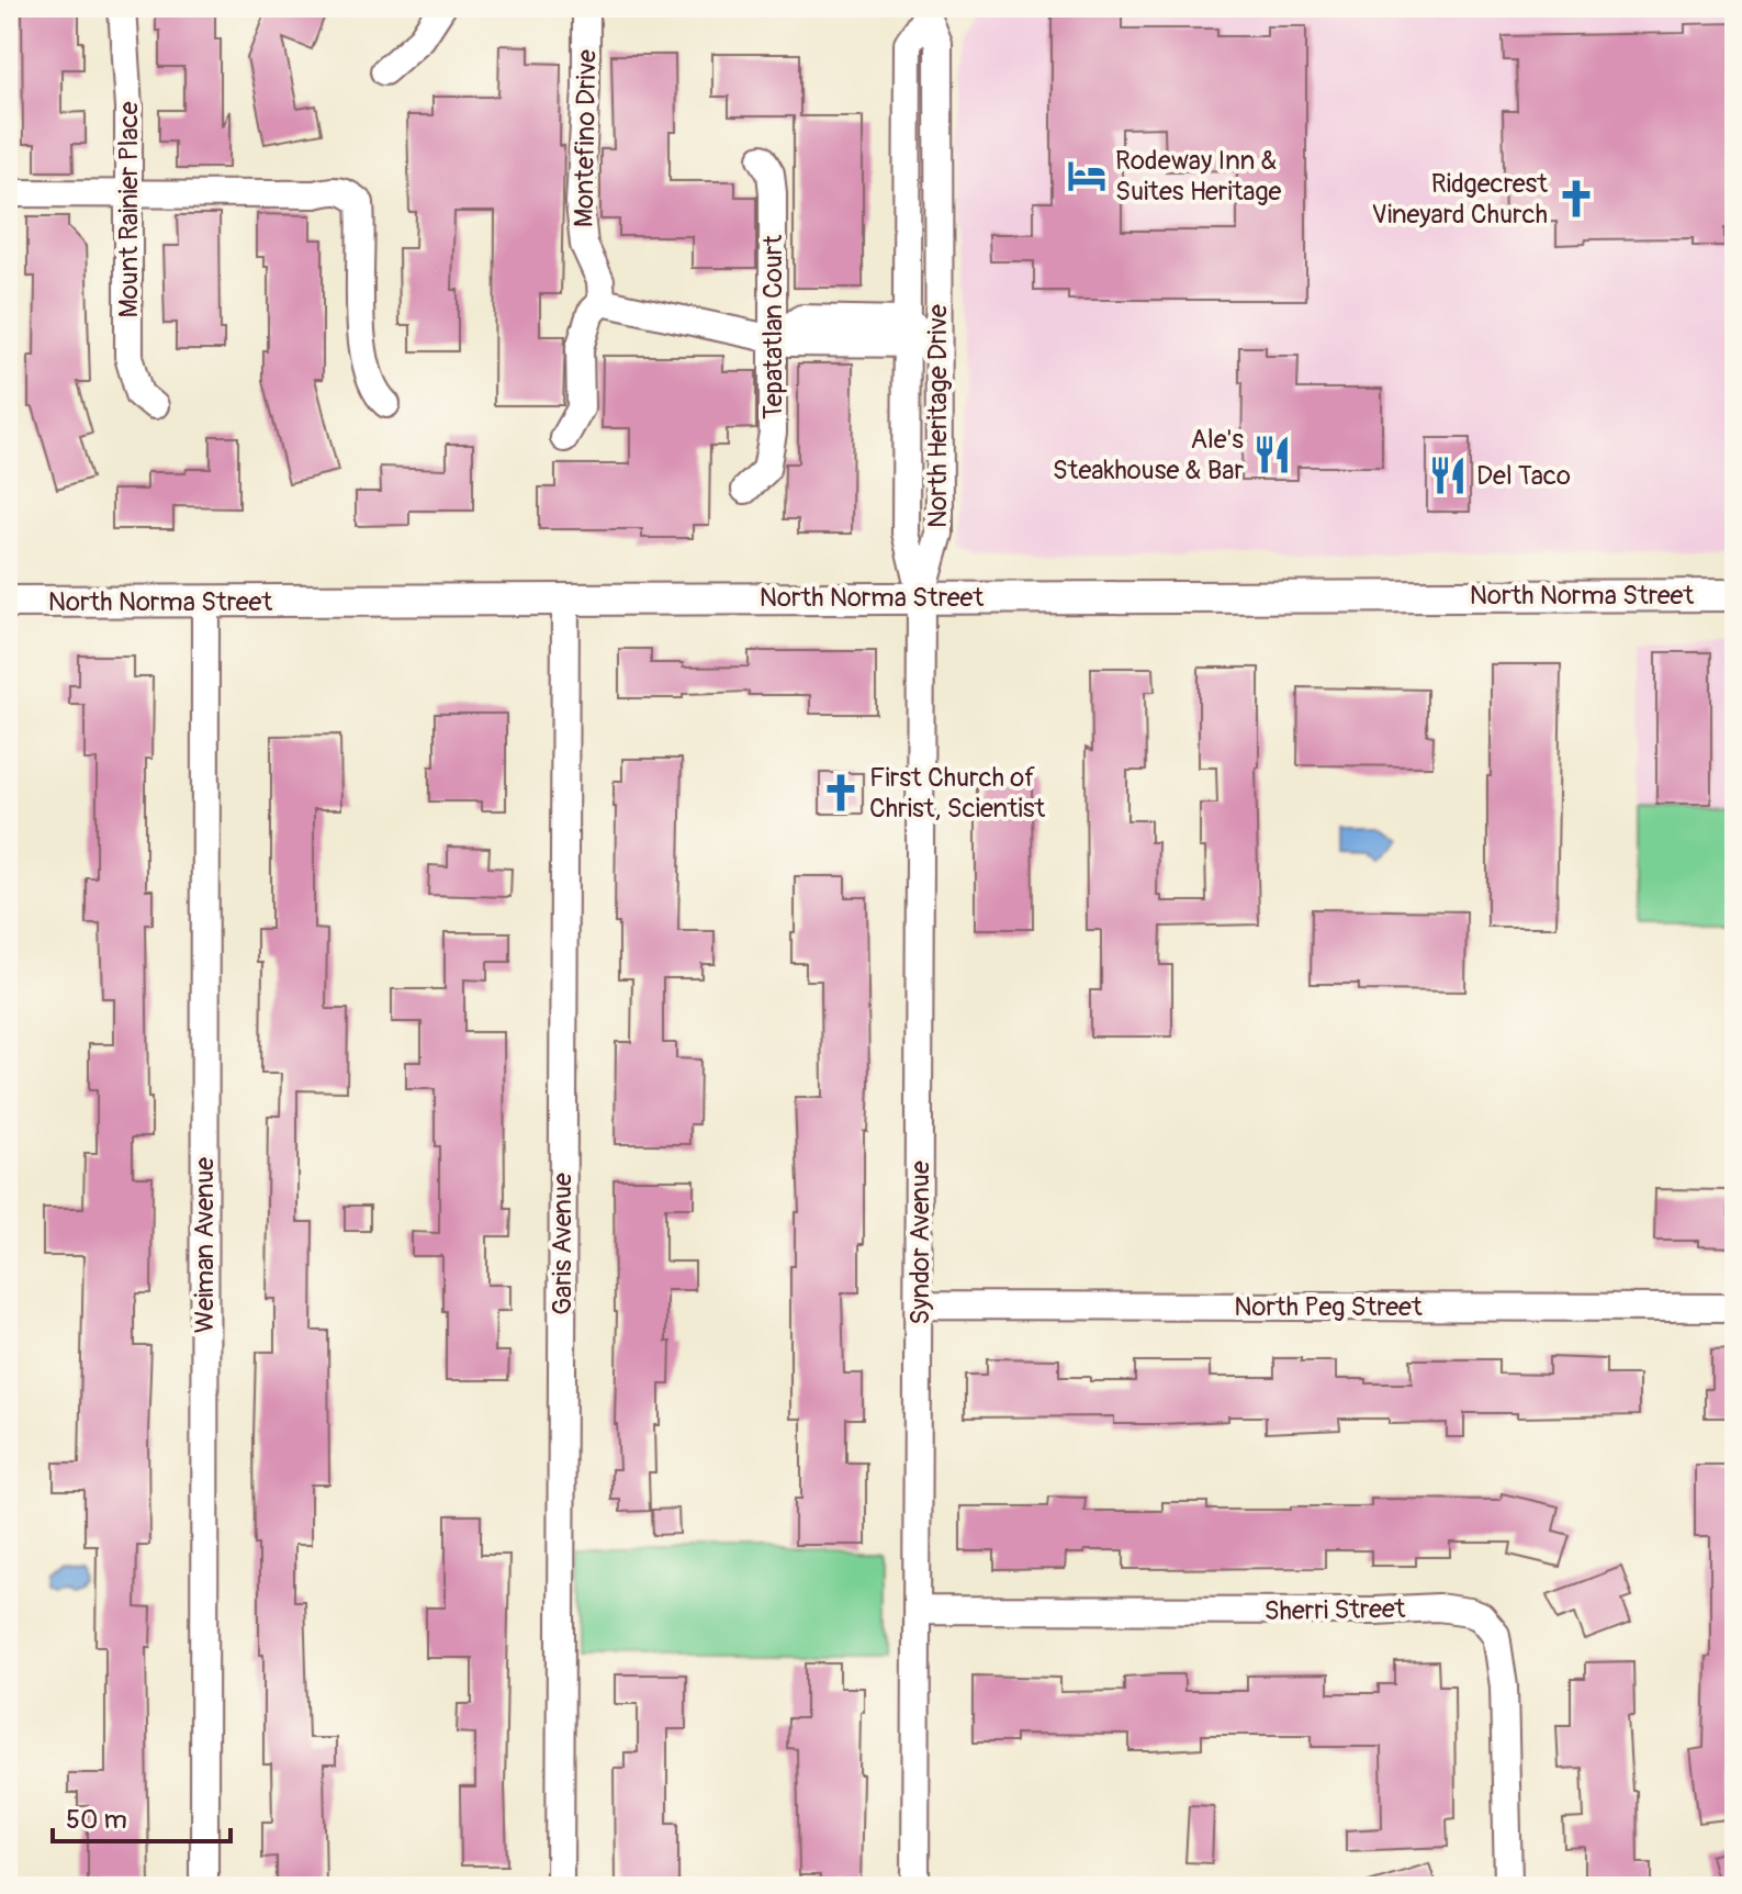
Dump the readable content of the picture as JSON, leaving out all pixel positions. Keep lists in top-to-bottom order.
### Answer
{
  "streets": {
    "street": [
      "Montefino Drive",
      "Mount Rainier Place",
      "Tepatatlan Court",
      "North Heritage Drive",
      "North Norma Street",
      "Syndor Avenue",
      "Garis Avenue",
      "Weiman Avenue",
      "North Peg Street",
      "Sherri Street"
    ]
  },
  "crossings": [
    ["North Heritage Drive", "North Norma Street"],
    ["North Heritage Drive", "Syndor Avenue"],
    ["North Norma Street", "Syndor Avenue"],
    ["North Norma Street", "Garis Avenue"],
    ["North Norma Street", "Weiman Avenue"],
    ["Syndor Avenue", "North Peg Street"],
    ["Syndor Avenue", "Sherri Street"]
  ],
  "places": {
    "hotel": ["Rodeway Inn & Suites Heritage"],
    "church": ["Ridgecrest Vineyard Church", "First Church of Christ, Scientist"],
    "restaurant": ["Ale's Steakhouse & Bar", "Del Taco"]
  },
  "scale_bar": "50 m"
}
